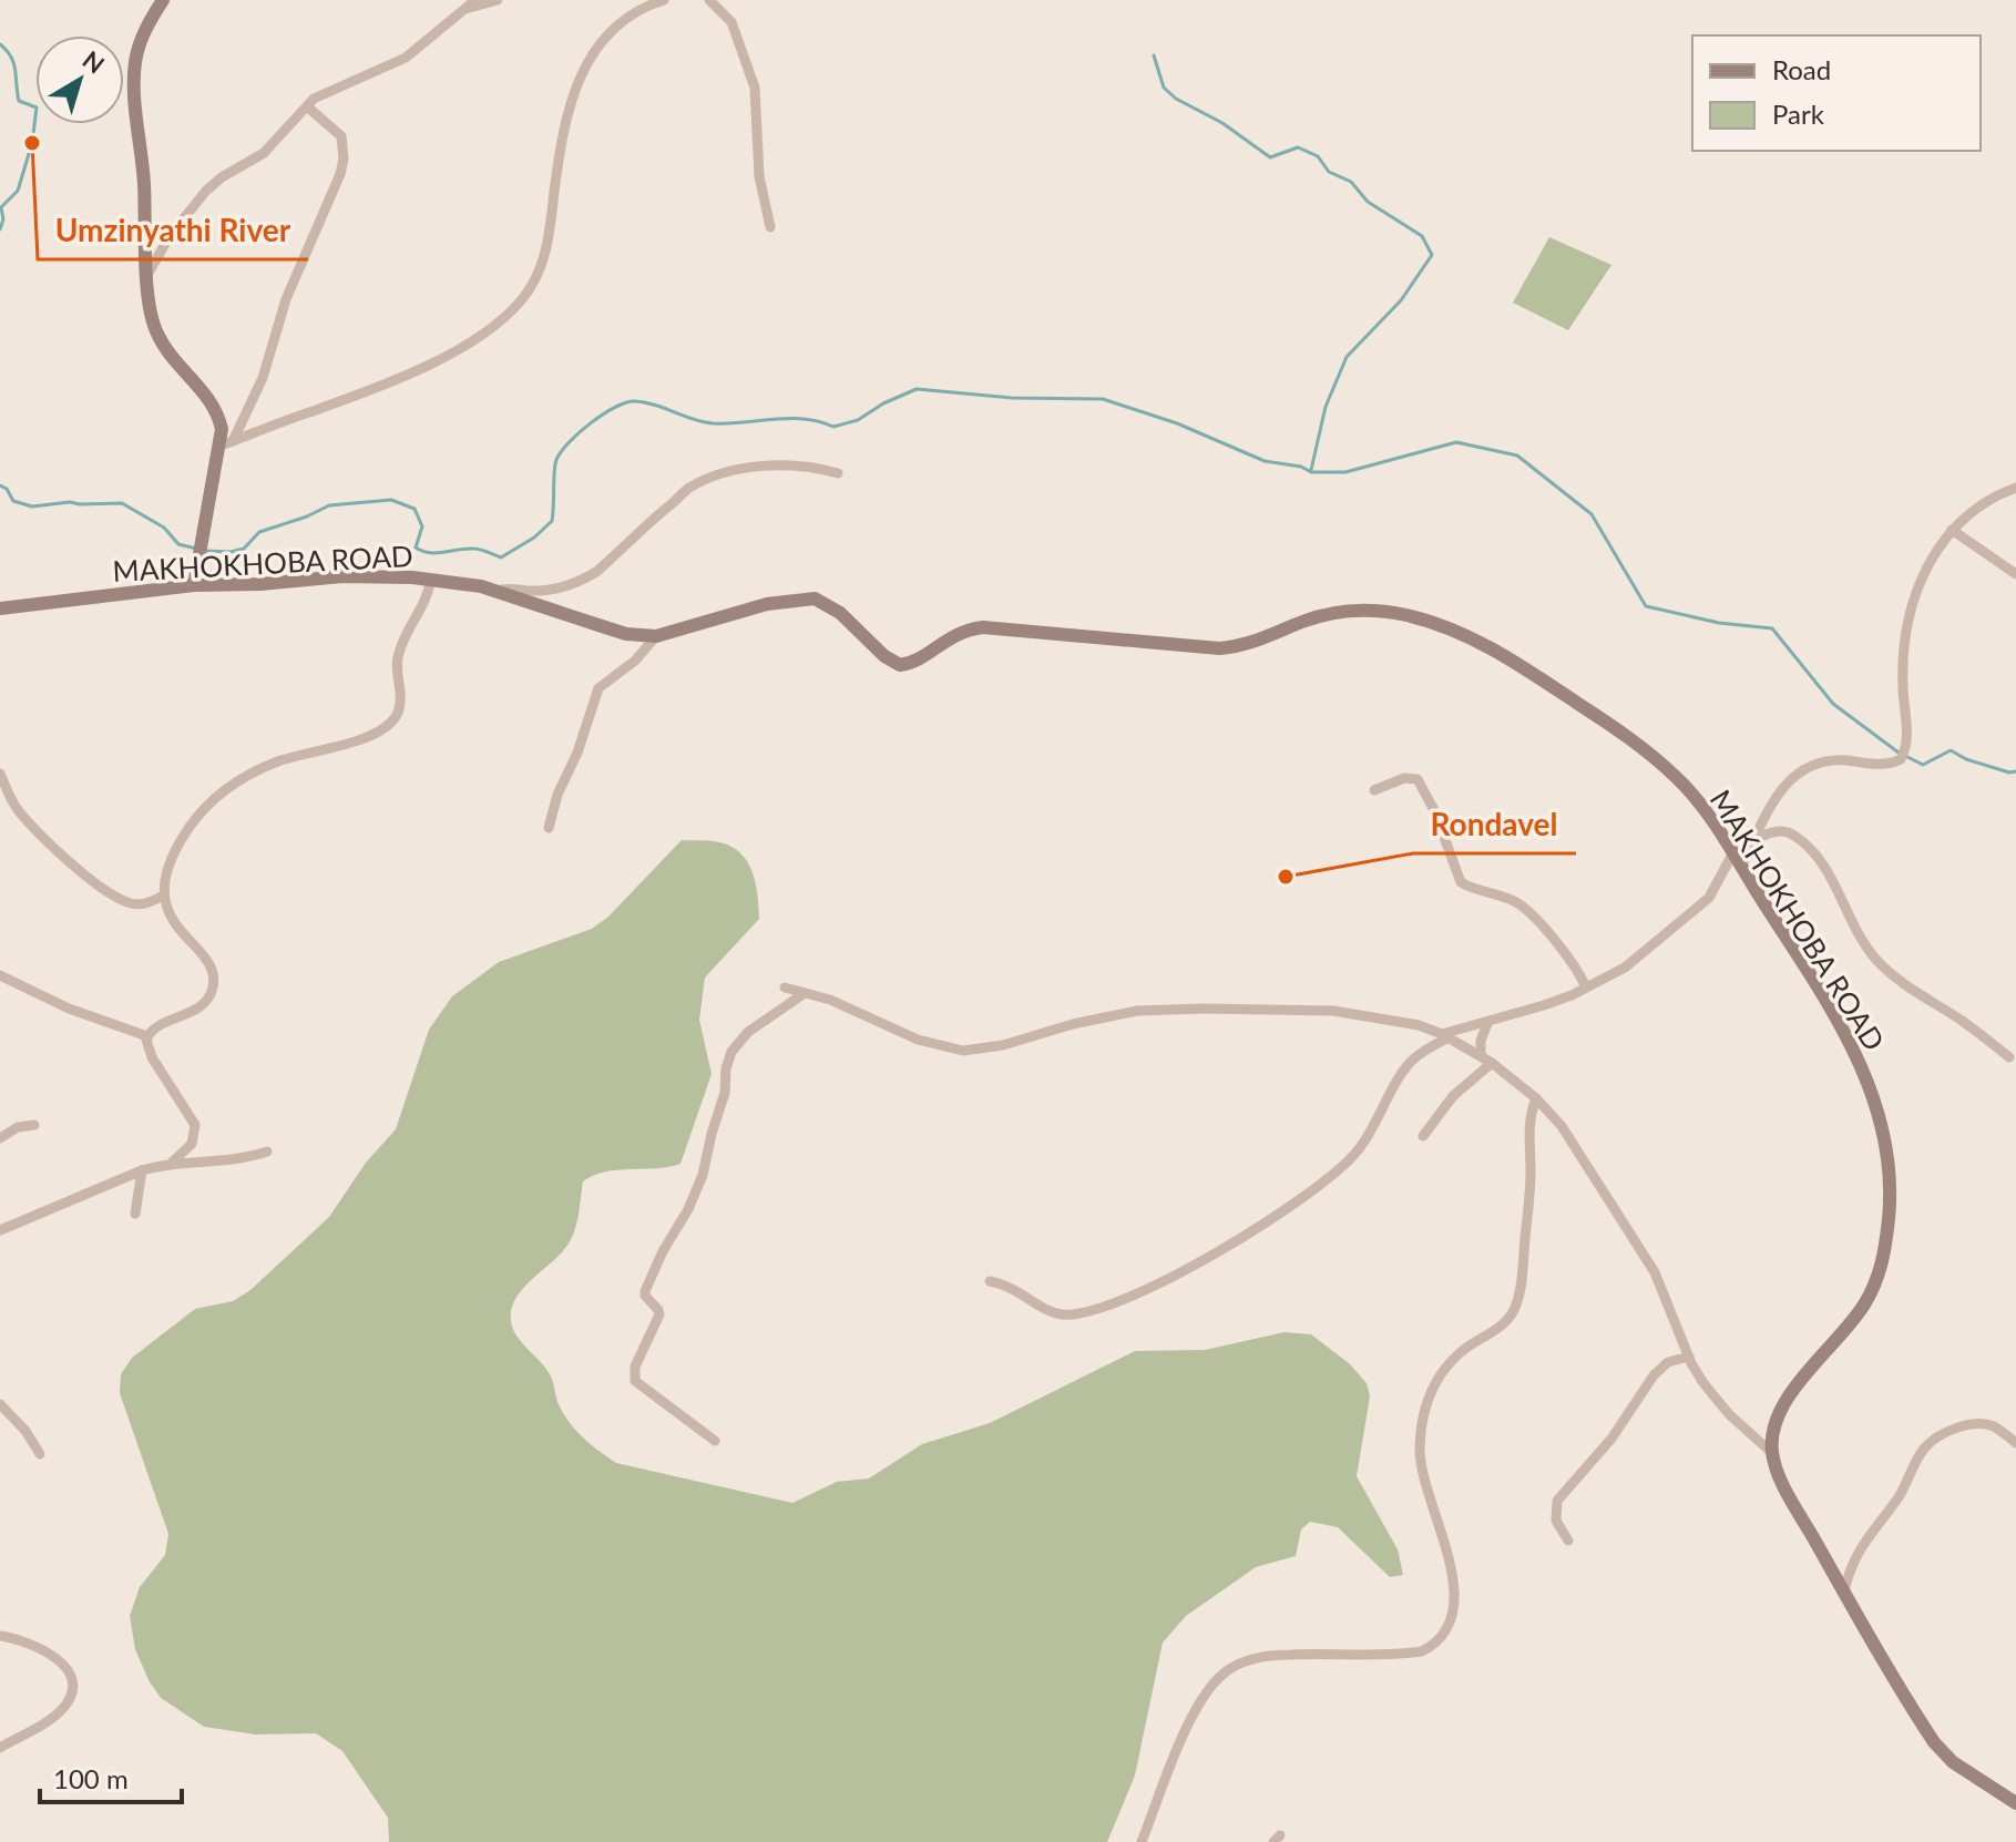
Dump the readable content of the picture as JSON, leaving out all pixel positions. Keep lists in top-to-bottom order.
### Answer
{
  "streets": {
    "street": ["MAKHOKHOBA ROAD"]
  },
  "places": ["Umzinyathi River", "Rondavel"],
  "legend": ["Road", "Park"],
  "scale_bar": "100 m",
  "north": "top right"
}
